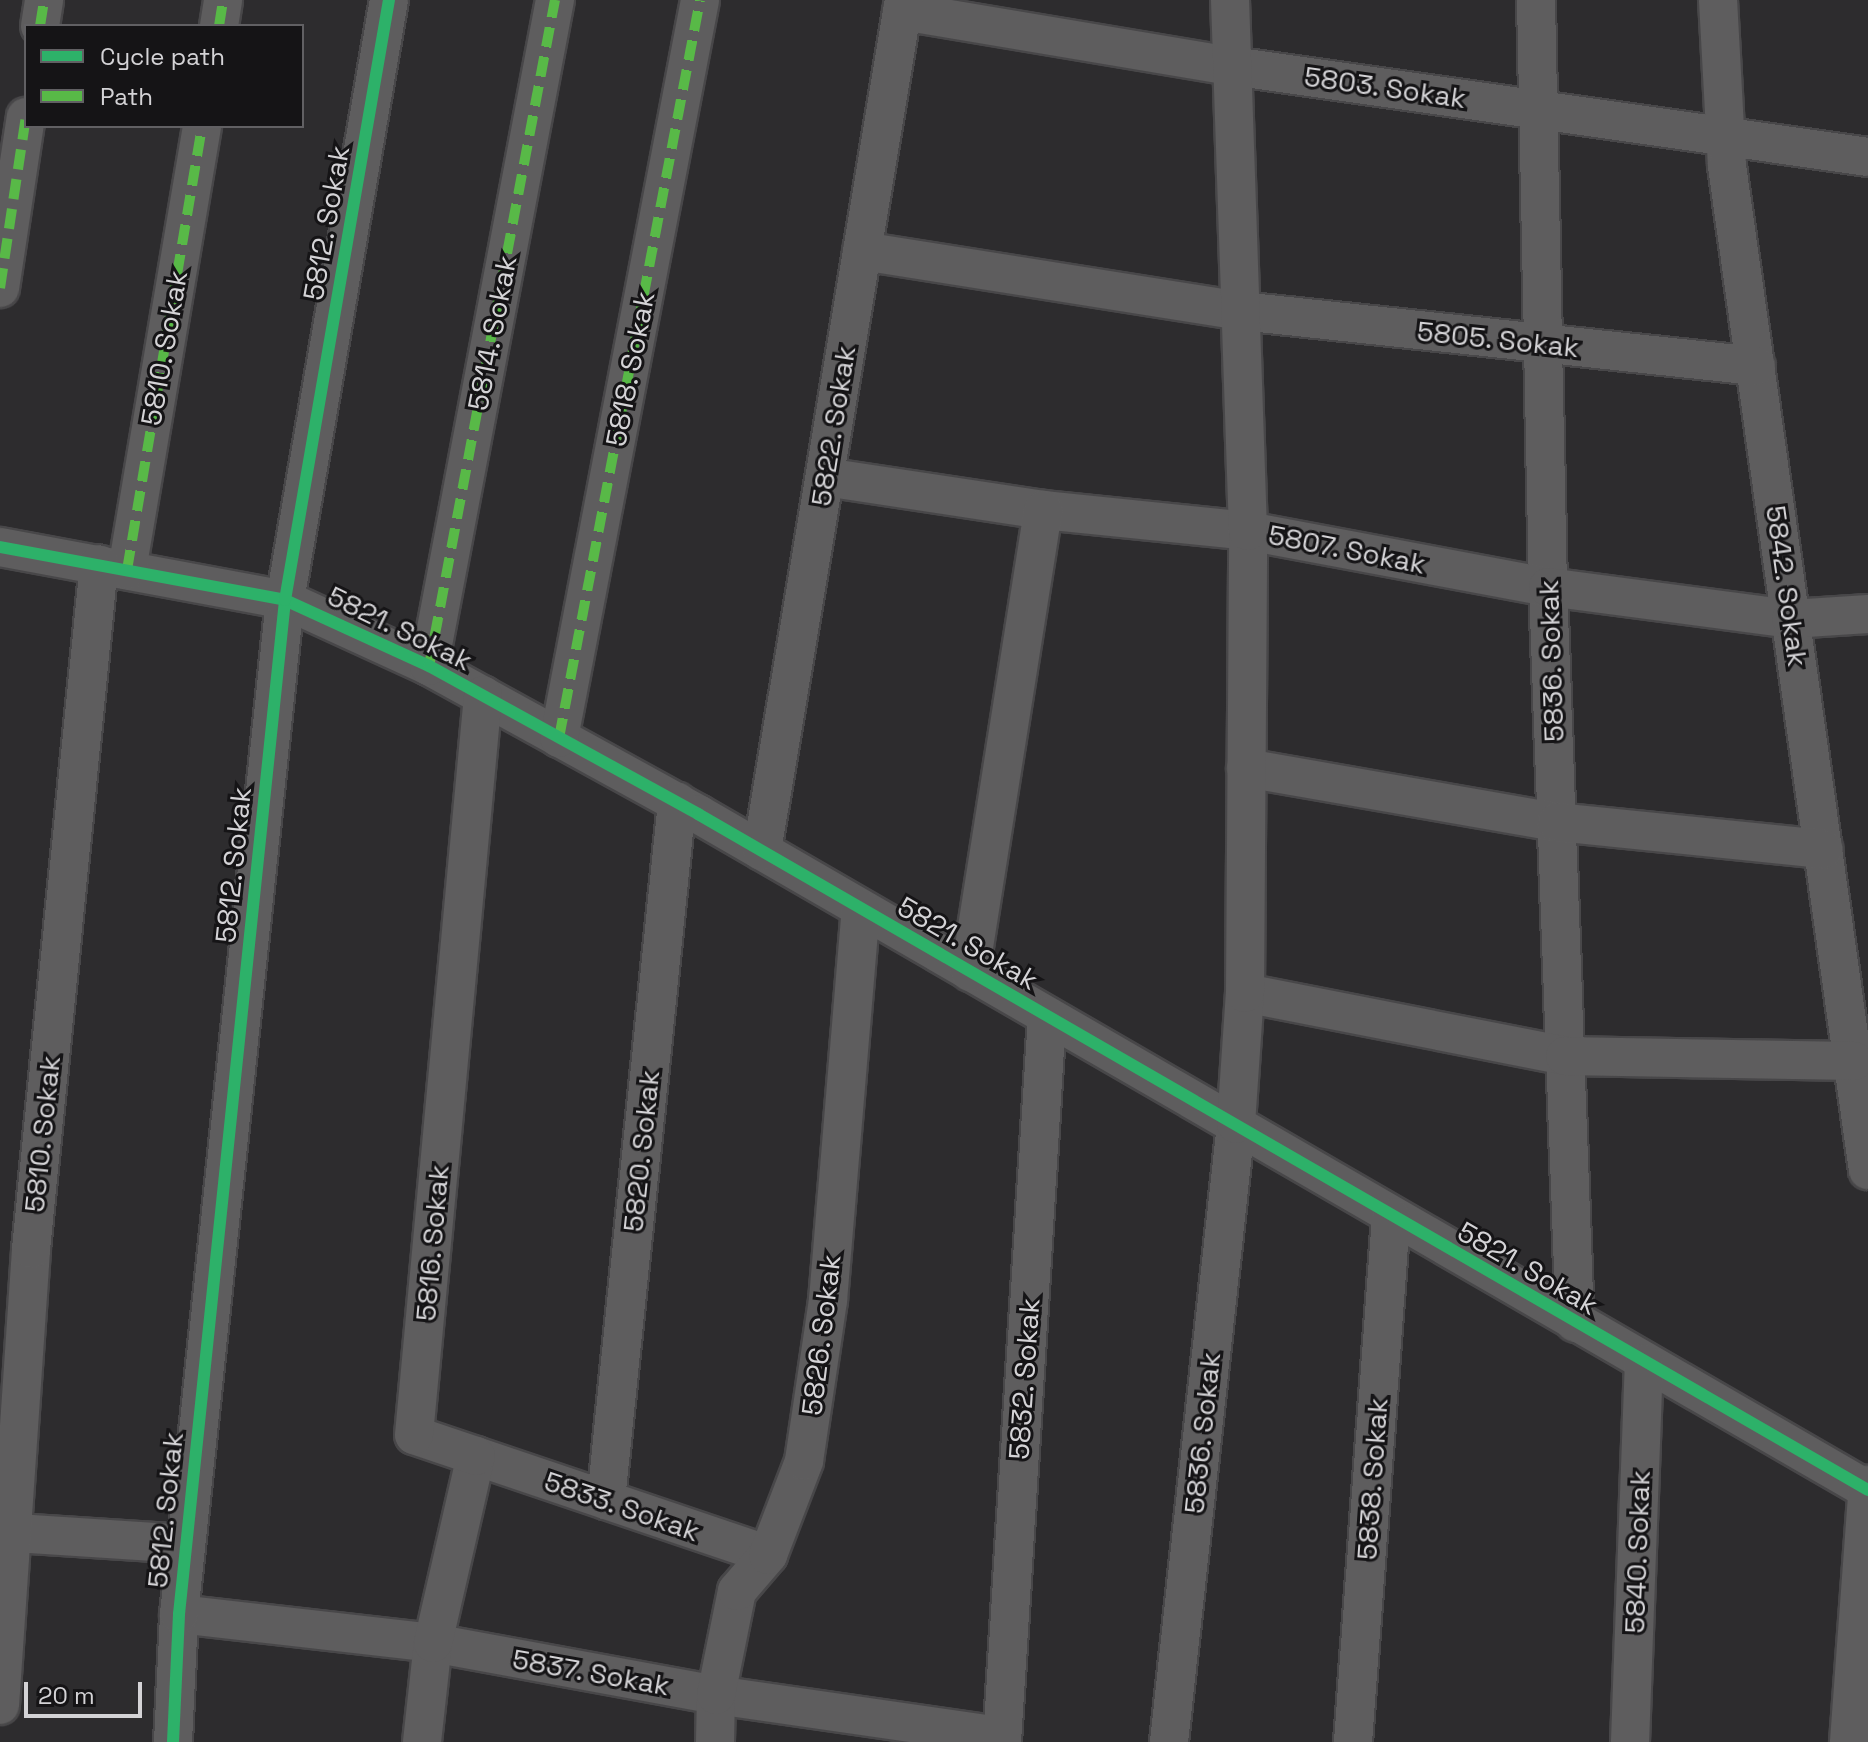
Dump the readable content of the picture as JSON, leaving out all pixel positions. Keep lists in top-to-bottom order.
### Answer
{
  "streets": {
    "street": [
      "5803. Sokak",
      "5812. Sokak",
      "5814. Sokak",
      "5805. Sokak",
      "5810. Sokak",
      "5818. Sokak",
      "5822. Sokak",
      "5807. Sokak",
      "5842. Sokak",
      "5821. Sokak",
      "5836. Sokak",
      "5820. Sokak",
      "5816. Sokak",
      "5826. Sokak",
      "5832. Sokak",
      "5838. Sokak",
      "5833. Sokak",
      "5840. Sokak",
      "5837. Sokak"
    ]
  },
  "crossings": [
    ["5803. Sokak", "5822. Sokak"],
    ["5803. Sokak", "5842. Sokak"],
    ["5803. Sokak", "5836. Sokak"],
    ["5812. Sokak", "5821. Sokak"],
    ["5812. Sokak", "5837. Sokak"],
    ["5814. Sokak", "5821. Sokak"],
    ["5805. Sokak", "5822. Sokak"],
    ["5805. Sokak", "5842. Sokak"],
    ["5805. Sokak", "5836. Sokak"],
    ["5810. Sokak", "5821. Sokak"],
    ["5818. Sokak", "5821. Sokak"],
    ["5822. Sokak", "5807. Sokak"],
    ["5822. Sokak", "5821. Sokak"],
    ["5807. Sokak", "5842. Sokak"],
    ["5807. Sokak", "5836. Sokak"],
    ["5821. Sokak", "5836. Sokak"],
    ["5821. Sokak", "5820. Sokak"],
    ["5821. Sokak", "5816. Sokak"],
    ["5821. Sokak", "5826. Sokak"],
    ["5821. Sokak", "5832. Sokak"],
    ["5821. Sokak", "5838. Sokak"],
    ["5821. Sokak", "5840. Sokak"],
    ["5820. Sokak", "5833. Sokak"],
    ["5816. Sokak", "5833. Sokak"],
    ["5826. Sokak", "5833. Sokak"],
    ["5826. Sokak", "5837. Sokak"],
    ["5832. Sokak", "5837. Sokak"]
  ],
  "legend": ["Cycle path", "Path"],
  "scale_bar": "20 m"
}
